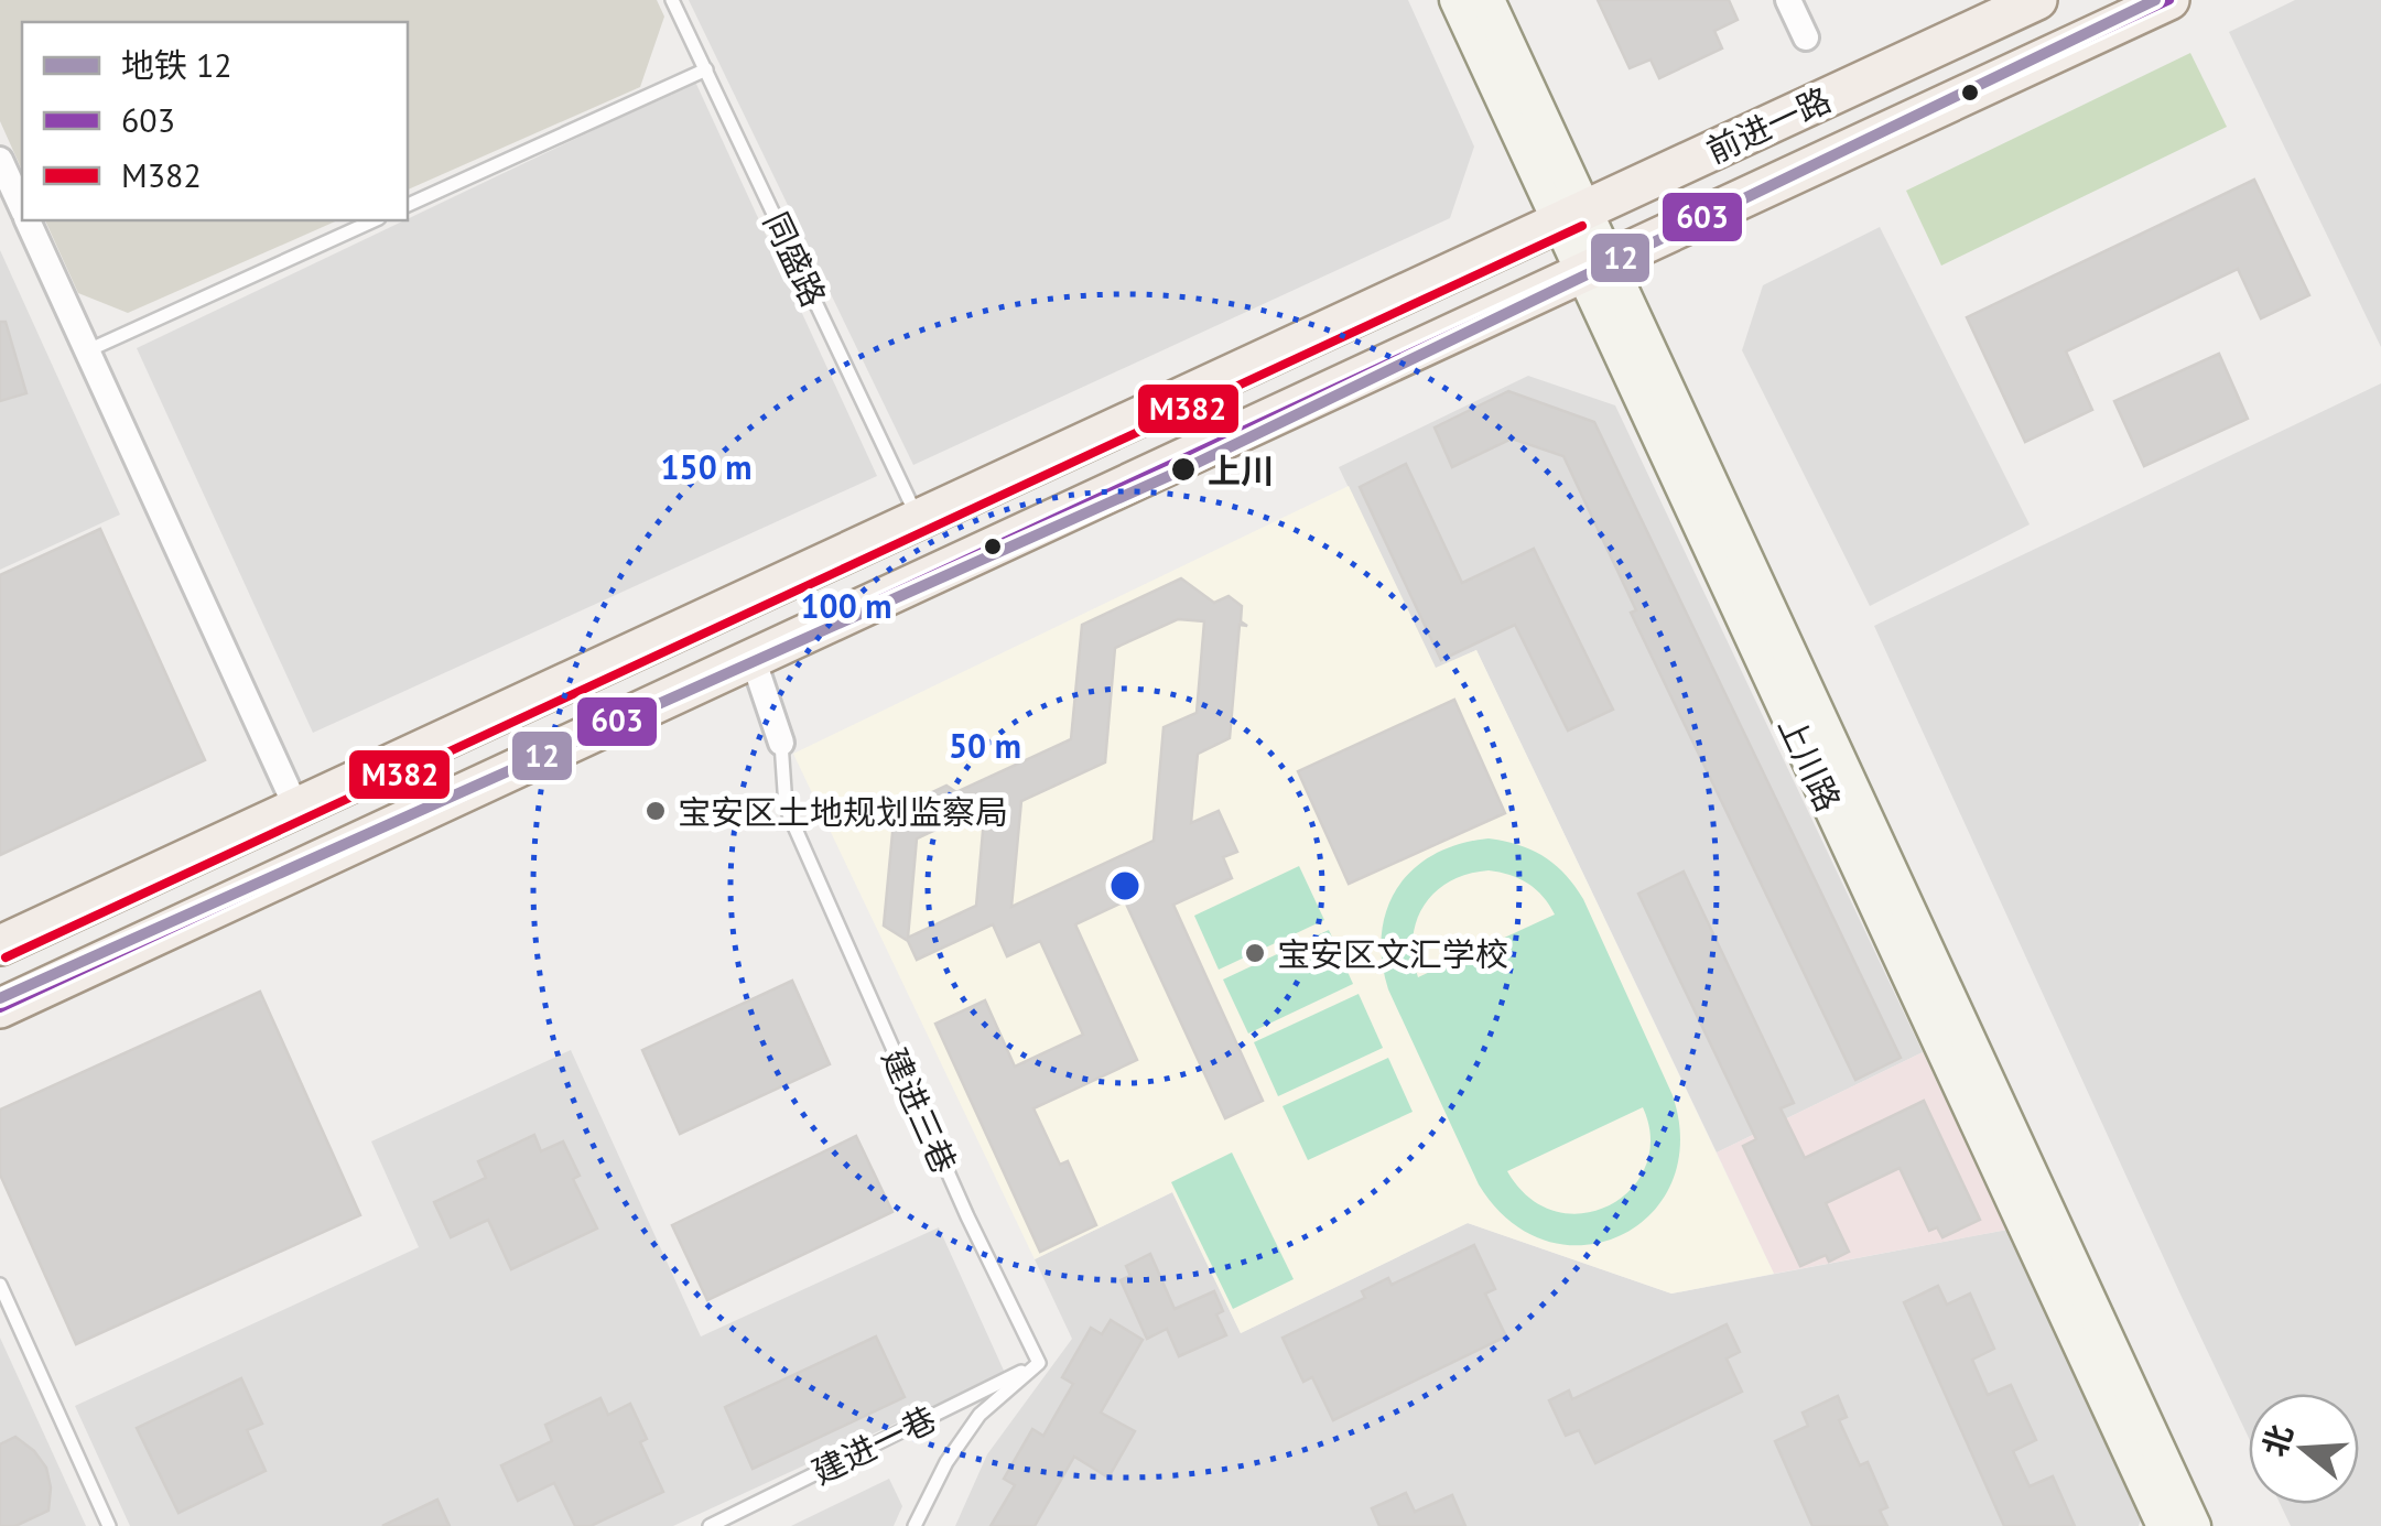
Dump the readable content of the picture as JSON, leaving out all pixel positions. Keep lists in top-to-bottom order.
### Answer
{
  "streets": {
    "main road": ["前进一路", "上川路"],
    "street": ["建进三巷"],
    "lane": ["同盛路", "建进一巷"]
  },
  "crossings": [
    ["前进一路", "同盛路"],
    ["前进一路", "上川路"],
    ["前进一路", "建进三巷"],
    ["建进三巷", "建进一巷"]
  ],
  "places": ["上川", "宝安区土地规划监察局", "宝安区文汇学校"],
  "lines": ["metro line 12", "transit line 603", "transit line M382"],
  "legend": ["地铁 12", "603", "M382"],
  "north": "left",
  "rings": ["150 m", "100 m", "50 m"]
}
